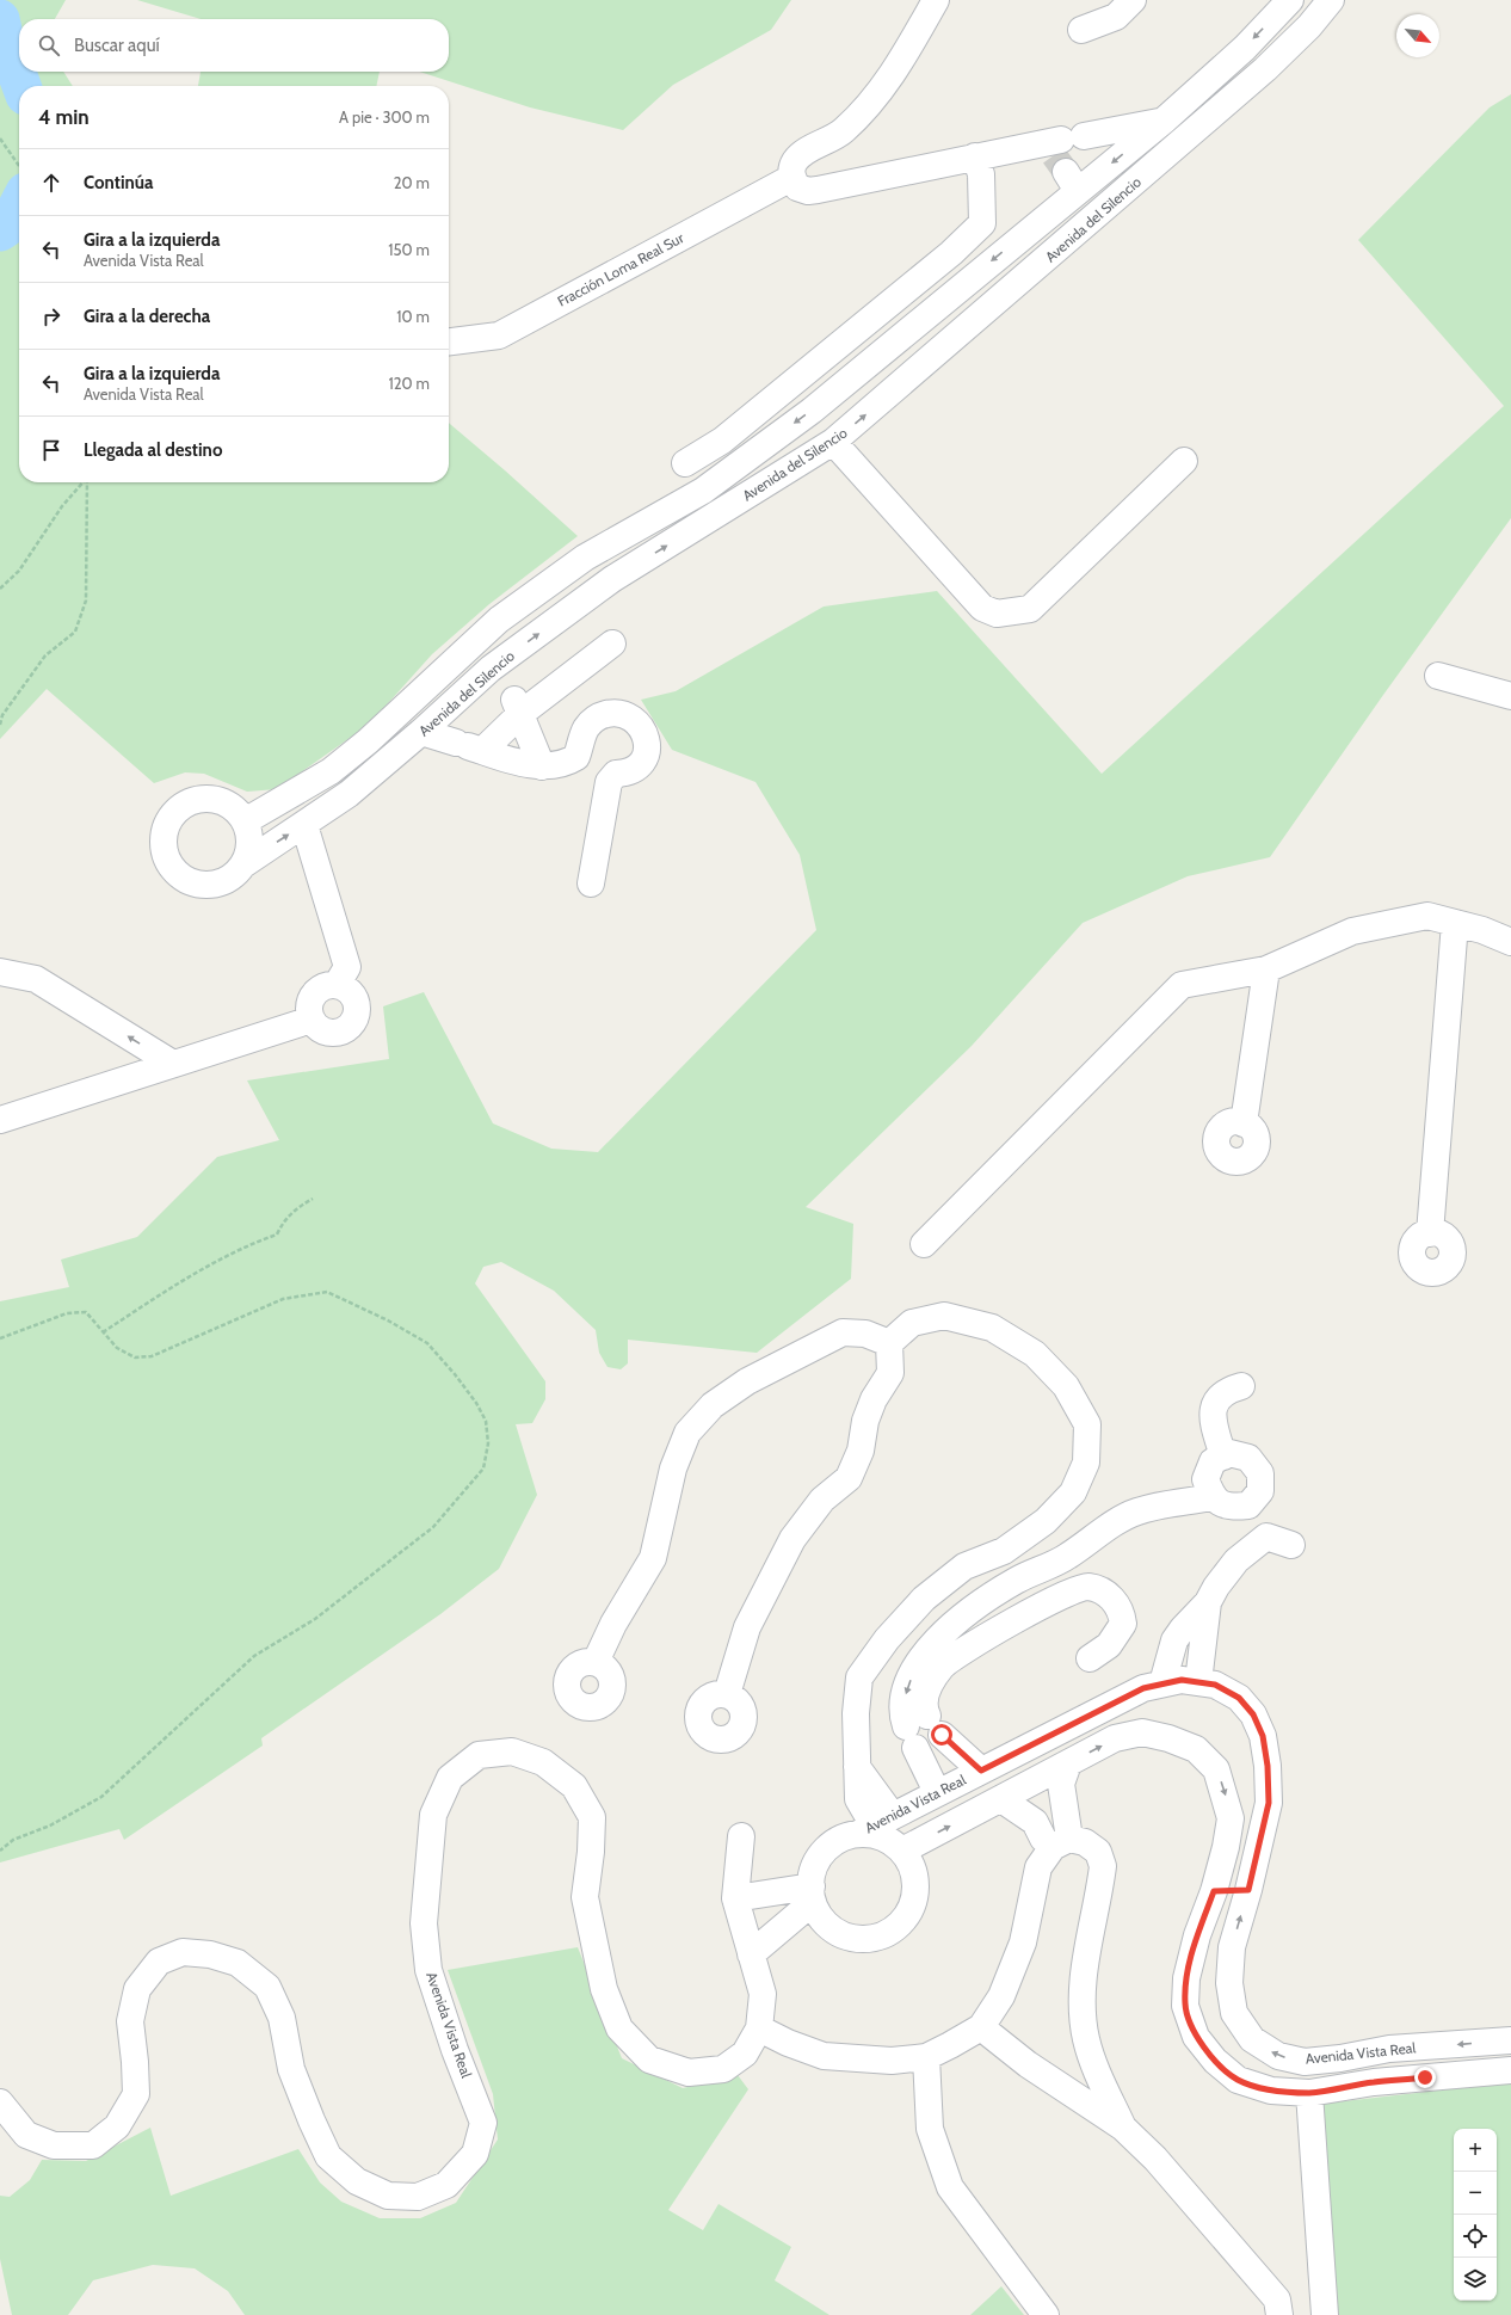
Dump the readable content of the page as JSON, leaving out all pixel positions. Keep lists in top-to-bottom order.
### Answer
{
  "streets": {
    "street": ["Avenida del Silencio", "Fracción Loma Real Sur", "Avenida Vista Real"]
  },
  "north": "bottom right",
  "page": {
    "search": "Buscar aquí",
    "heading": ["4 min", "A pie · 300 m"],
    "list": [
      ["Continúa", "20 m"],
      ["Gira a la izquierda", "Avenida Vista Real", "150 m"],
      ["Gira a la derecha", "10 m"],
      ["Gira a la izquierda", "Avenida Vista Real", "120 m"],
      "Llegada al destino"
    ],
    "map_buttons": ["+", "−"]
  }
}
